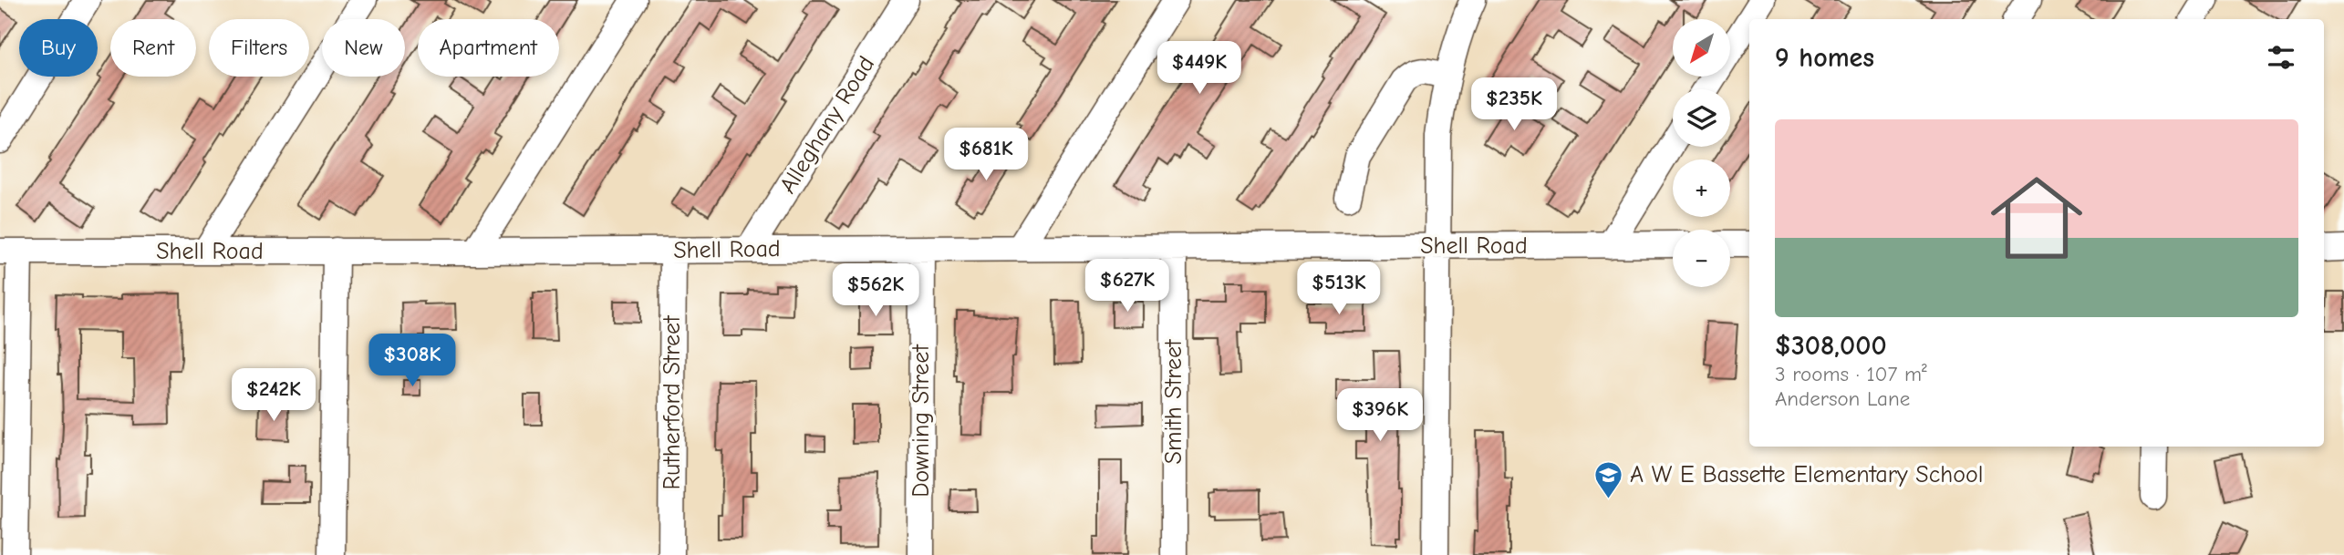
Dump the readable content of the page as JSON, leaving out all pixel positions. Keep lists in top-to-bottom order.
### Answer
{
  "streets": {
    "street": [
      "Alleghany Road",
      "Shell Road",
      "Smith Street",
      "Rutherford Street",
      "Downing Street"
    ]
  },
  "crossings": [
    ["Alleghany Road", "Shell Road"],
    ["Shell Road", "Smith Street"],
    ["Shell Road", "Rutherford Street"],
    ["Shell Road", "Downing Street"]
  ],
  "places": {
    "school or university": ["A W E Bassette Elementary School"]
  },
  "north": "bottom left",
  "page": {
    "map_buttons": ["+", "−"],
    "chip": [
      "Buy",
      "Rent",
      "Filters",
      "New",
      "Apartment"
    ],
    "heading": "9 homes",
    "price": [
      "$449K",
      "$235K",
      "$681K",
      "$627K",
      "$513K",
      "$562K",
      "$308K",
      "$242K",
      "$396K"
    ],
    "list": [
      {
        "name": "$308,000",
        "note": "3 rooms · 107 m² · Anderson Lane"
      }
    ]
  }
}
